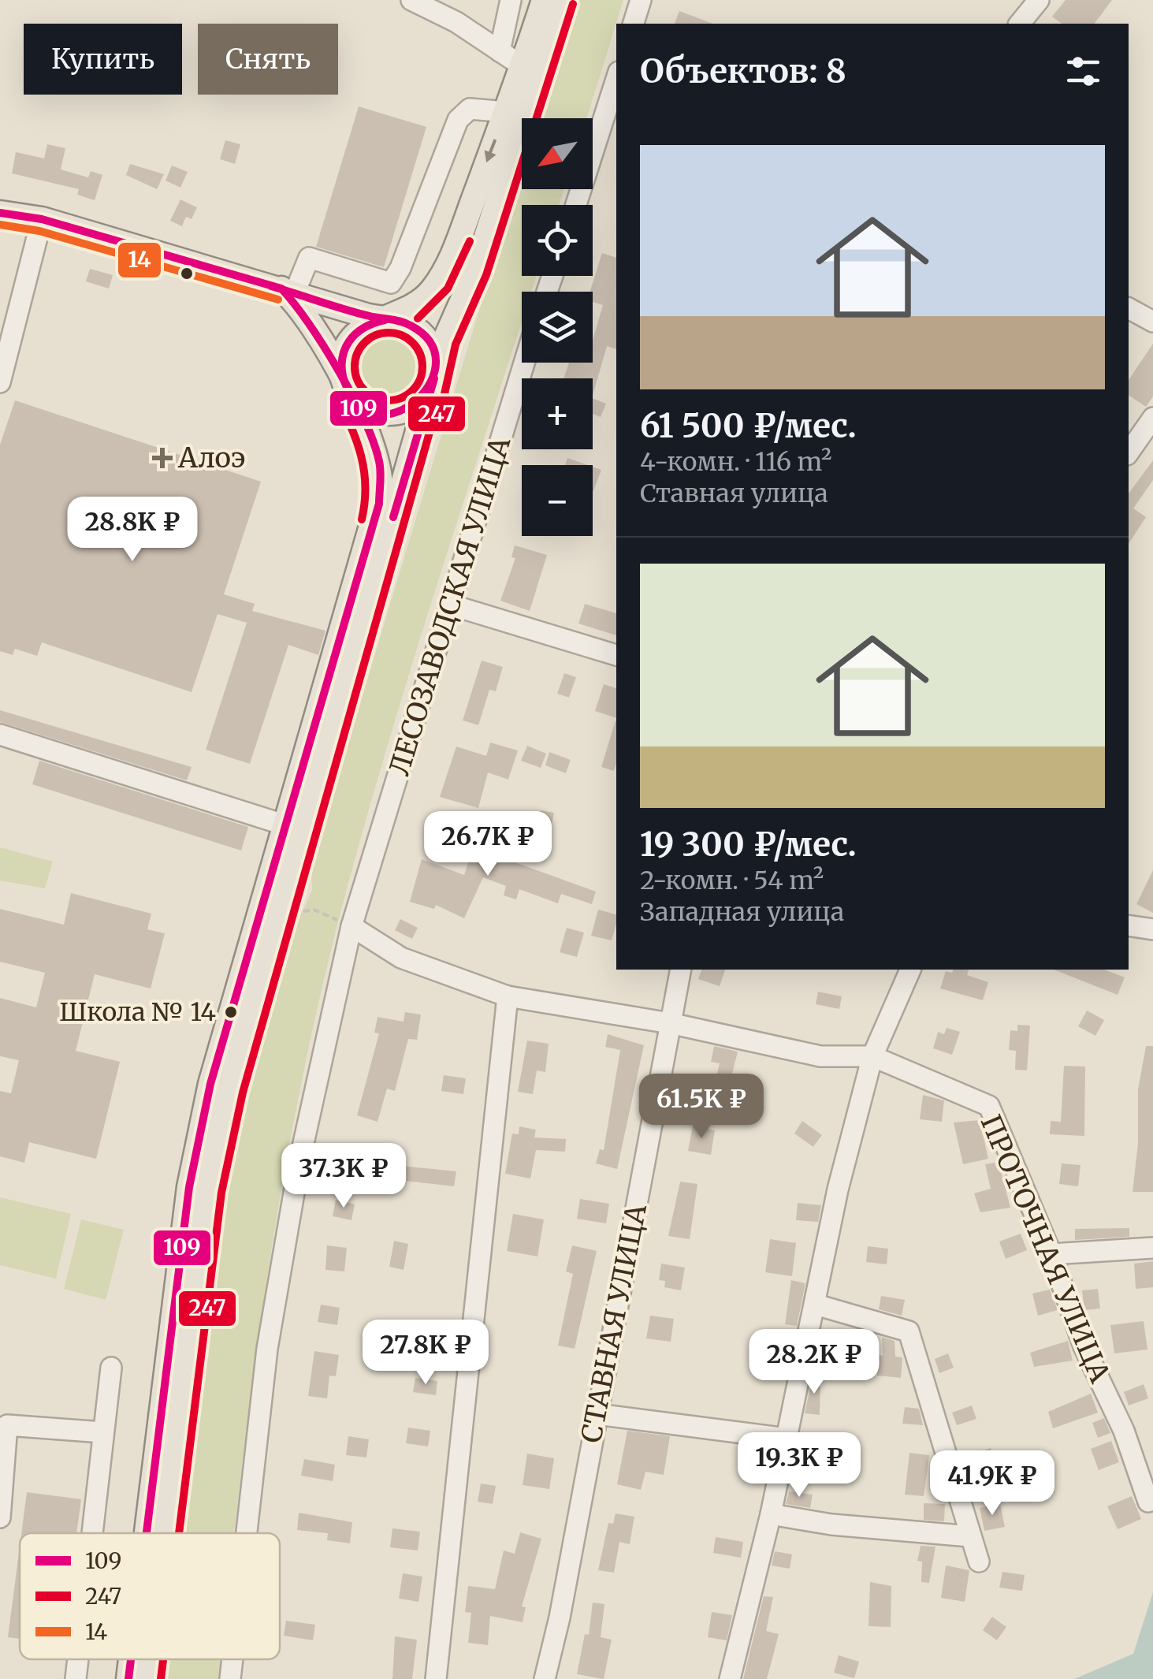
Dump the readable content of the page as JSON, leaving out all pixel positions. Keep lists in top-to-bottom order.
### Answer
{
  "streets": {
    "street": ["ЛЕСОЗАВОДСКАЯ УЛИЦА", "ПРОТОЧНАЯ УЛИЦА", "СТАВНАЯ УЛИЦА"]
  },
  "places": {
    "health": ["Алоэ"],
    "other": ["Школа № 14"]
  },
  "lines": ["transit line 247", "transit line 109", "transit line 14"],
  "legend": ["109", "247", "14"],
  "north": "bottom left",
  "page": {
    "chip": ["Купить", "Снять"],
    "heading": "Объектов: 8",
    "map_buttons": ["+", "−"],
    "list": [
      {
        "name": "61 500 ₽/мес.",
        "note": "4-комн. · 116 m² · Ставная улица"
      },
      {
        "name": "19 300 ₽/мес.",
        "note": "2-комн. · 54 m² · Западная улица"
      }
    ],
    "price": [
      "28.8K ₽",
      "26.7K ₽",
      "61.5K ₽",
      "37.3K ₽",
      "27.8K ₽",
      "28.2K ₽",
      "19.3K ₽",
      "41.9K ₽"
    ]
  }
}
